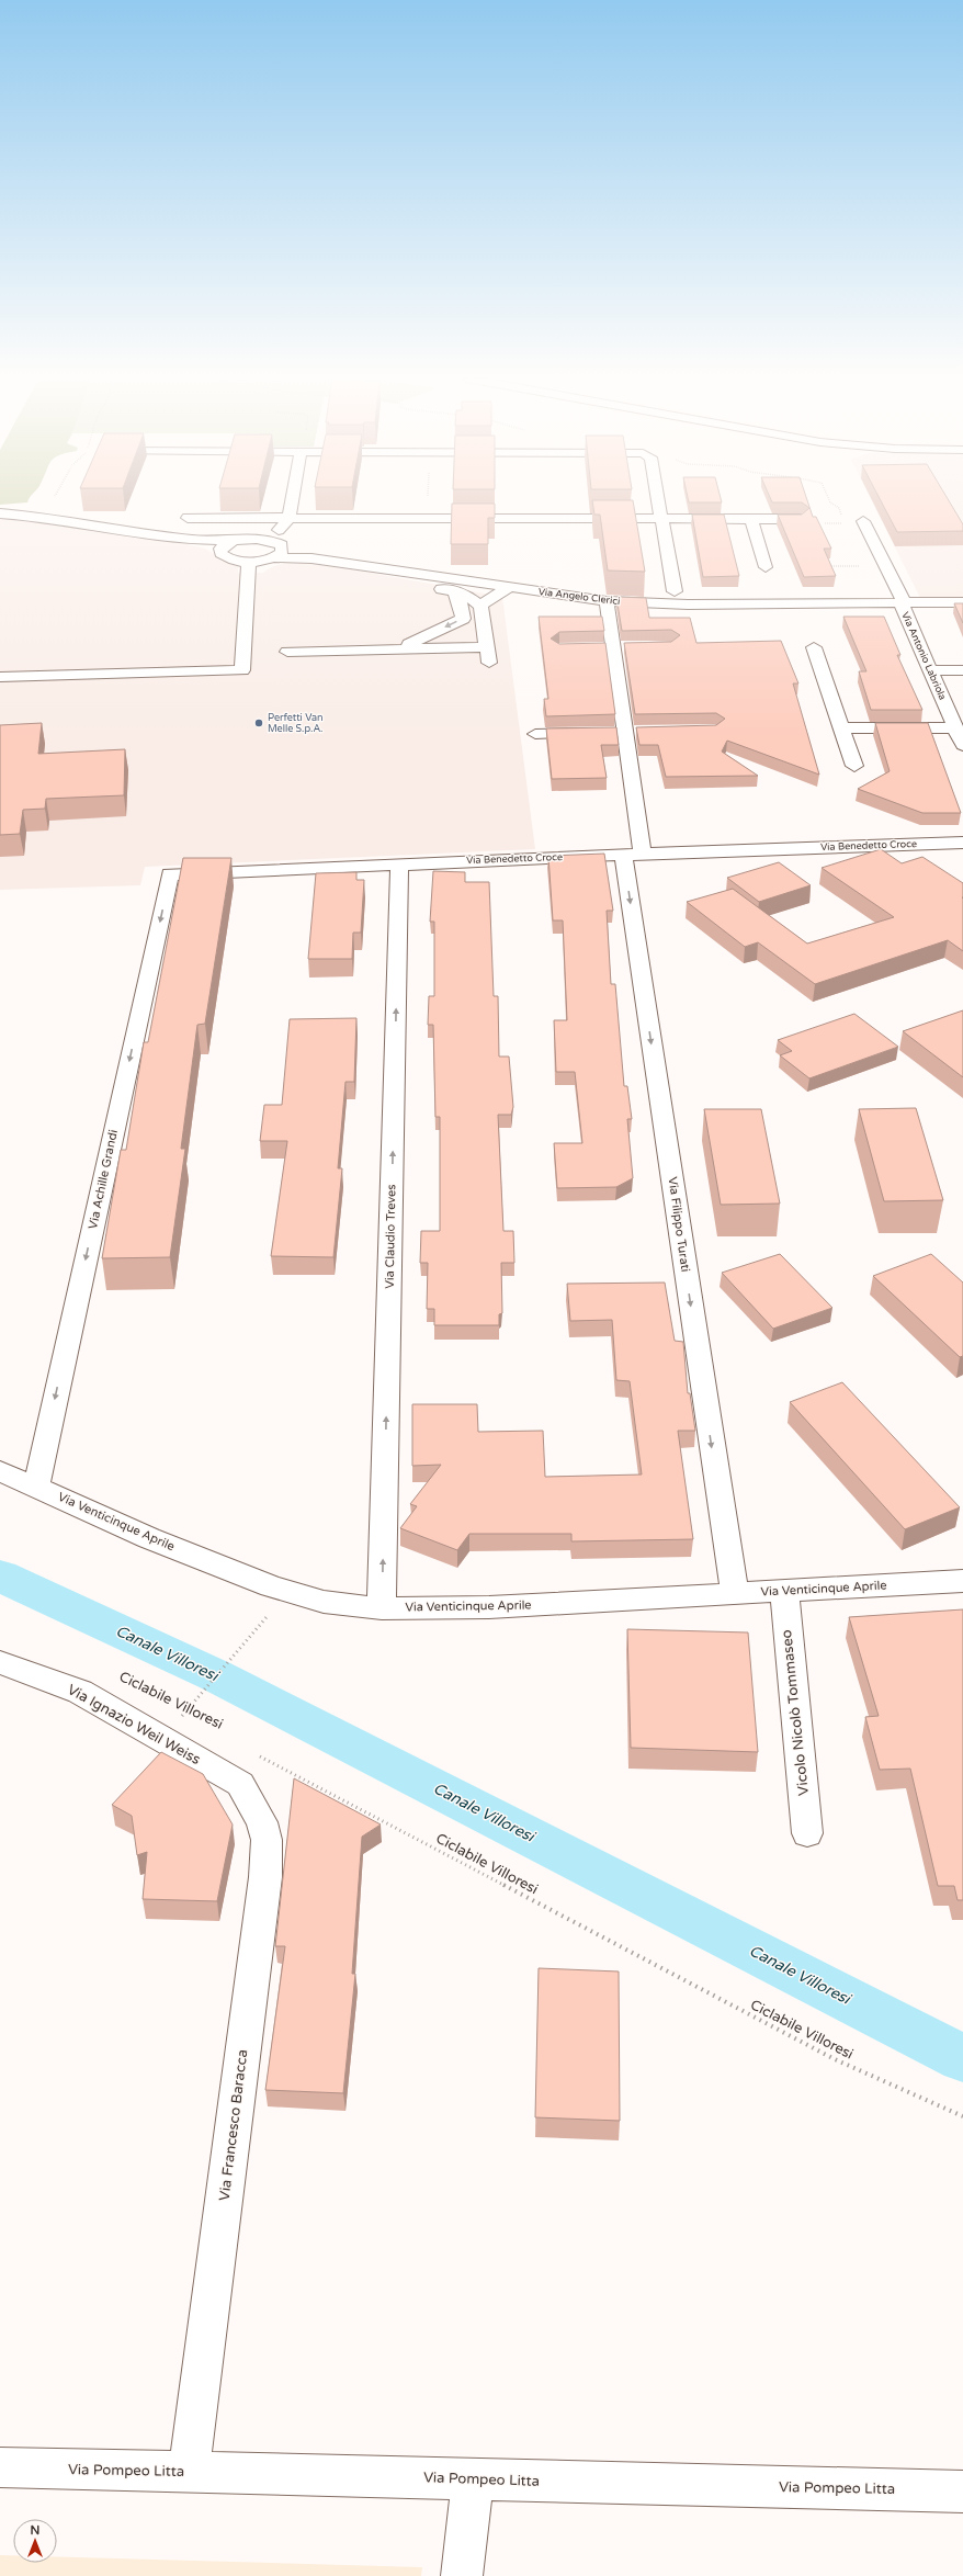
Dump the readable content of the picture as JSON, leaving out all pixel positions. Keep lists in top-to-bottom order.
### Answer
{
  "streets": {
    "street": [
      "Via Angelo Clerici",
      "Via Antonio Labriola",
      "Via Benedetto Croce",
      "Via Achille Grandi",
      "Via Filippo Turati",
      "Via Claudio Treves",
      "Via Venticinque Aprile",
      "Vicolo Nicolò Tommaseo",
      "Via Ignazio Weil Weiss",
      "Via Francesco Baracca",
      "Via Pompeo Litta"
    ],
    "path": ["Ciclabile Villoresi"]
  },
  "crossings": [
    ["Via Angelo Clerici", "Via Antonio Labriola"],
    ["Via Angelo Clerici", "Via Filippo Turati"],
    ["Via Benedetto Croce", "Via Achille Grandi"],
    ["Via Benedetto Croce", "Via Filippo Turati"],
    ["Via Benedetto Croce", "Via Claudio Treves"],
    ["Via Achille Grandi", "Via Venticinque Aprile"],
    ["Via Filippo Turati", "Via Venticinque Aprile"],
    ["Via Claudio Treves", "Via Venticinque Aprile"],
    ["Via Venticinque Aprile", "Vicolo Nicolò Tommaseo"],
    ["Ciclabile Villoresi", "Via Ignazio Weil Weiss"],
    ["Ciclabile Villoresi", "Via Francesco Baracca"],
    ["Via Ignazio Weil Weiss", "Via Francesco Baracca"],
    ["Via Francesco Baracca", "Via Pompeo Litta"]
  ],
  "one_way": ["Via Achille Grandi", "Via Filippo Turati", "Via Claudio Treves"],
  "water": ["Canale Villoresi"],
  "places": ["Perfetti Van Melle S.p.A."],
  "north": "top"
}
